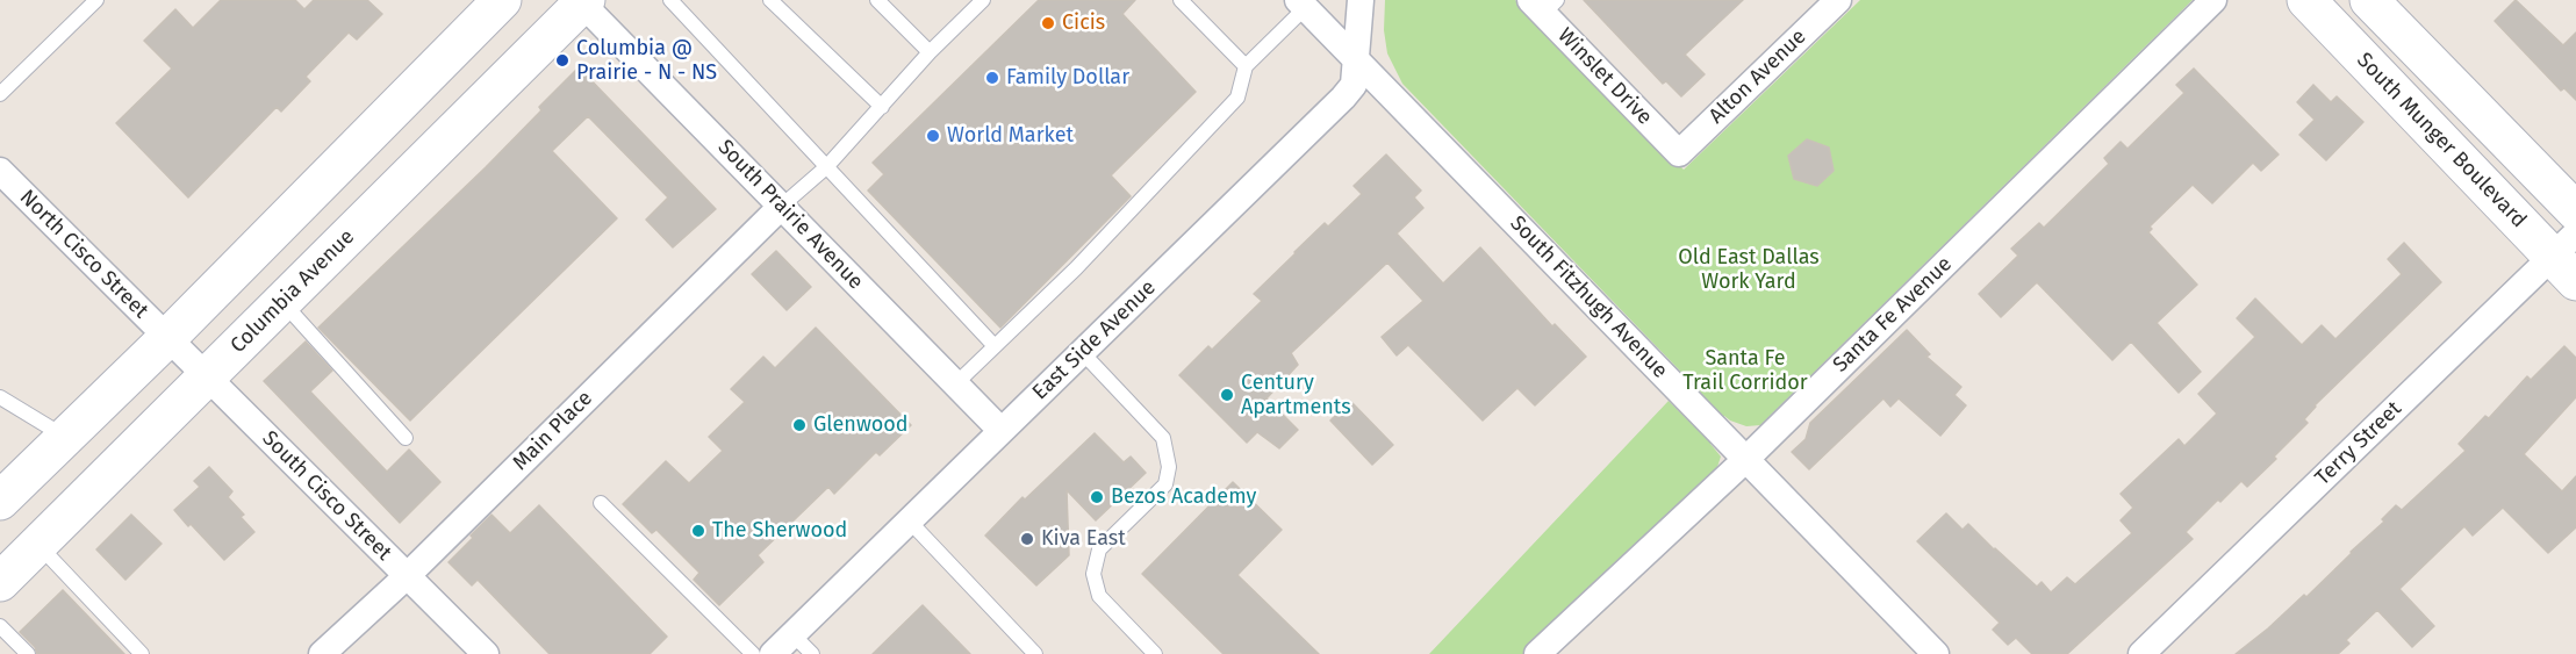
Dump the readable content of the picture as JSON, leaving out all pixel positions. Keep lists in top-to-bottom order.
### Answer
{
  "streets": {
    "main road": ["South Munger Boulevard", "Columbia Avenue"],
    "street": [
      "Winslet Drive",
      "Alton Avenue",
      "South Prairie Avenue",
      "North Cisco Street",
      "South Fitzhugh Avenue",
      "Santa Fe Avenue",
      "East Side Avenue",
      "Main Place",
      "Terry Street",
      "South Cisco Street"
    ]
  },
  "crossings": [
    ["Winslet Drive", "Alton Avenue"],
    ["South Munger Boulevard", "Terry Street"],
    ["South Prairie Avenue", "Columbia Avenue"],
    ["South Prairie Avenue", "East Side Avenue"],
    ["South Prairie Avenue", "Main Place"],
    ["North Cisco Street", "South Cisco Street"],
    ["Columbia Avenue", "South Cisco Street"],
    ["South Fitzhugh Avenue", "Santa Fe Avenue"],
    ["South Fitzhugh Avenue", "East Side Avenue"],
    ["Main Place", "South Cisco Street"]
  ],
  "parks": ["Old East Dallas Work Yard", "Santa Fe Trail Corridor"],
  "places": [
    "Cicis",
    "Columbia @ Prairie - N - NS",
    "Family Dollar",
    "World Market",
    "Century Apartments",
    "Glenwood",
    "Bezos Academy",
    "The Sherwood",
    "Kiva East"
  ]
}
